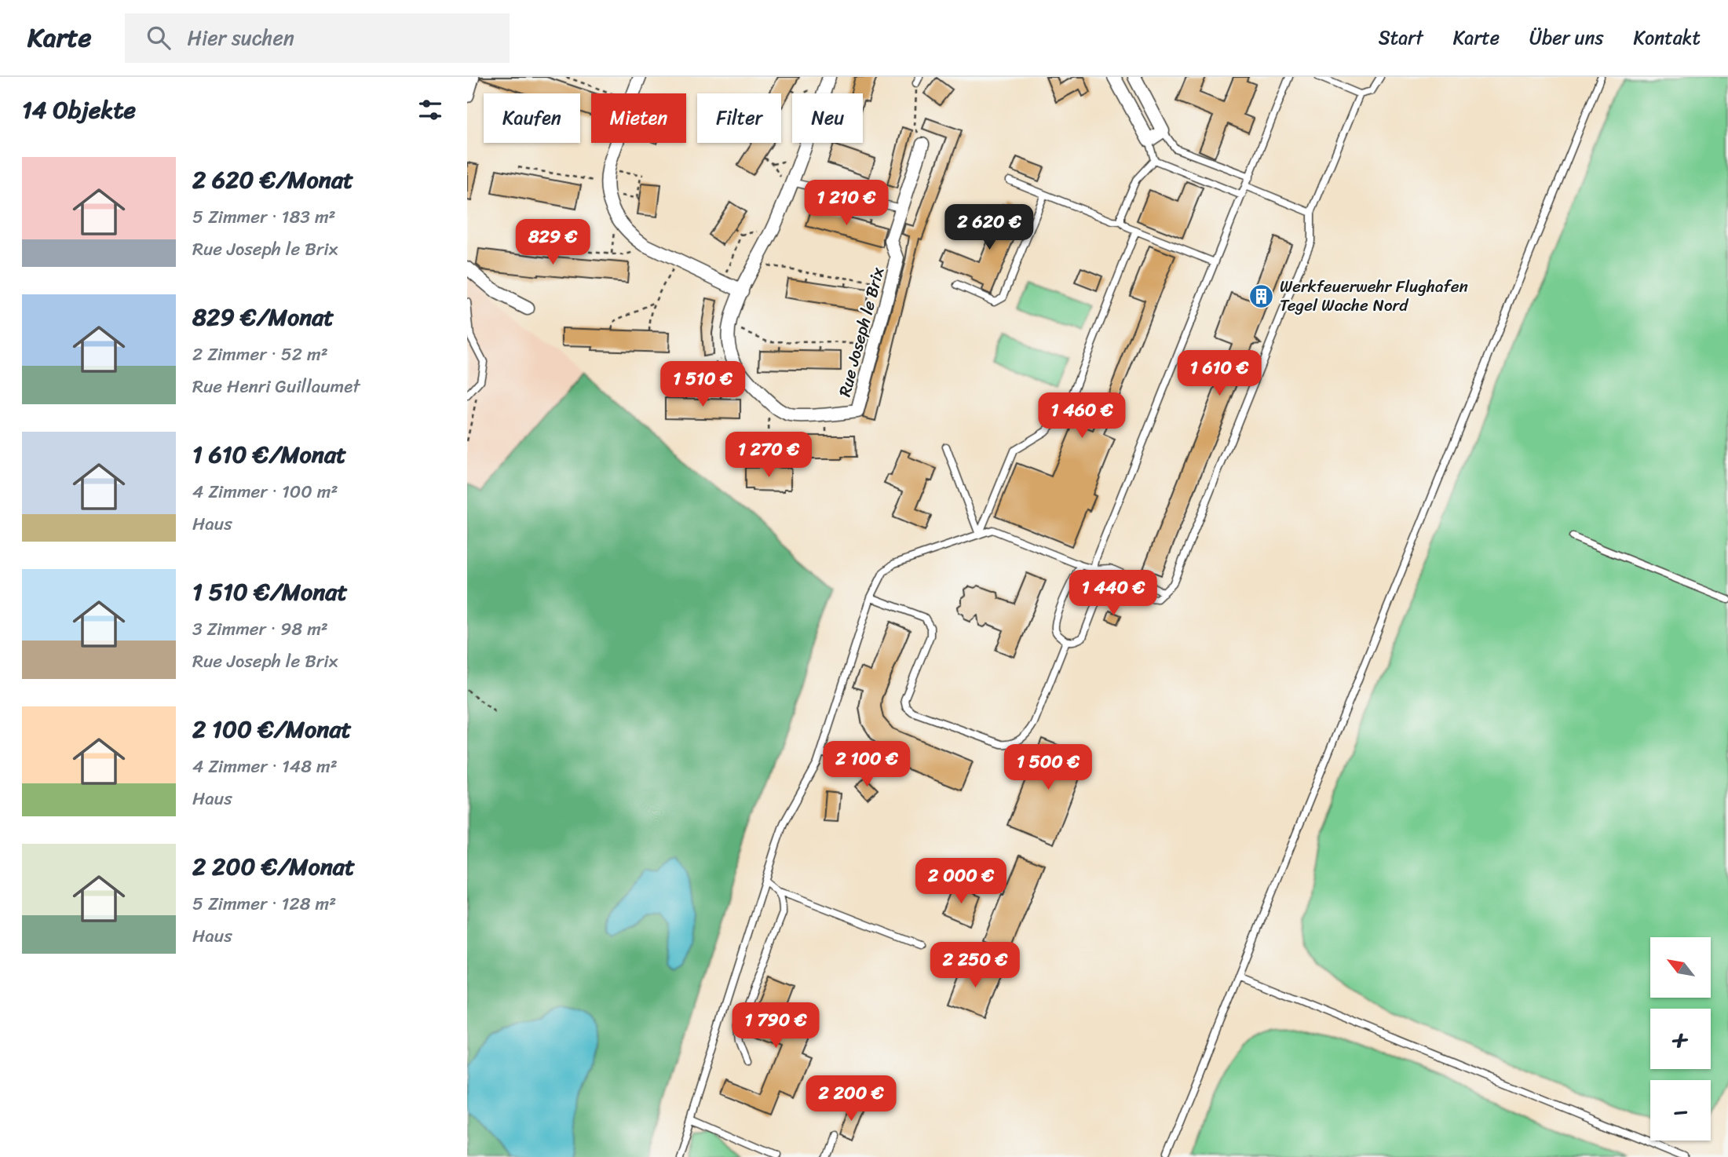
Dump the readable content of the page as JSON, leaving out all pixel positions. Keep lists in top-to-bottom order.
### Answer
{
  "streets": {
    "street": ["Rue Joseph le Brix"]
  },
  "places": {
    "building": ["Werkfeuerwehr Flughafen Tegel Wache Nord"]
  },
  "north": "top left",
  "page": {
    "header": "Karte",
    "search": "Hier suchen",
    "nav": [
      "Start",
      "Karte",
      "Über uns",
      "Kontakt"
    ],
    "heading": "14 Objekte",
    "chip": [
      "Kaufen",
      "Mieten",
      "Filter",
      "Neu"
    ],
    "list": [
      {
        "name": "2 620 €/Monat",
        "note": "5 Zimmer · 183 m² · Rue Joseph le Brix"
      },
      {
        "name": "829 €/Monat",
        "note": "2 Zimmer · 52 m² · Rue Henri Guillaumet"
      },
      {
        "name": "1 610 €/Monat",
        "note": "4 Zimmer · 100 m² · Haus"
      },
      {
        "name": "1 510 €/Monat",
        "note": "3 Zimmer · 98 m² · Rue Joseph le Brix"
      },
      {
        "name": "2 100 €/Monat",
        "note": "4 Zimmer · 148 m² · Haus"
      },
      {
        "name": "2 200 €/Monat",
        "note": "5 Zimmer · 128 m² · Haus"
      }
    ],
    "price": [
      "1 210 €",
      "2 620 €",
      "829 €",
      "1 610 €",
      "1 510 €",
      "1 460 €",
      "1 270 €",
      "1 440 €",
      "2 100 €",
      "1 500 €",
      "2 000 €",
      "2 250 €",
      "1 790 €",
      "2 200 €"
    ],
    "map_buttons": ["+", "−"]
  }
}
